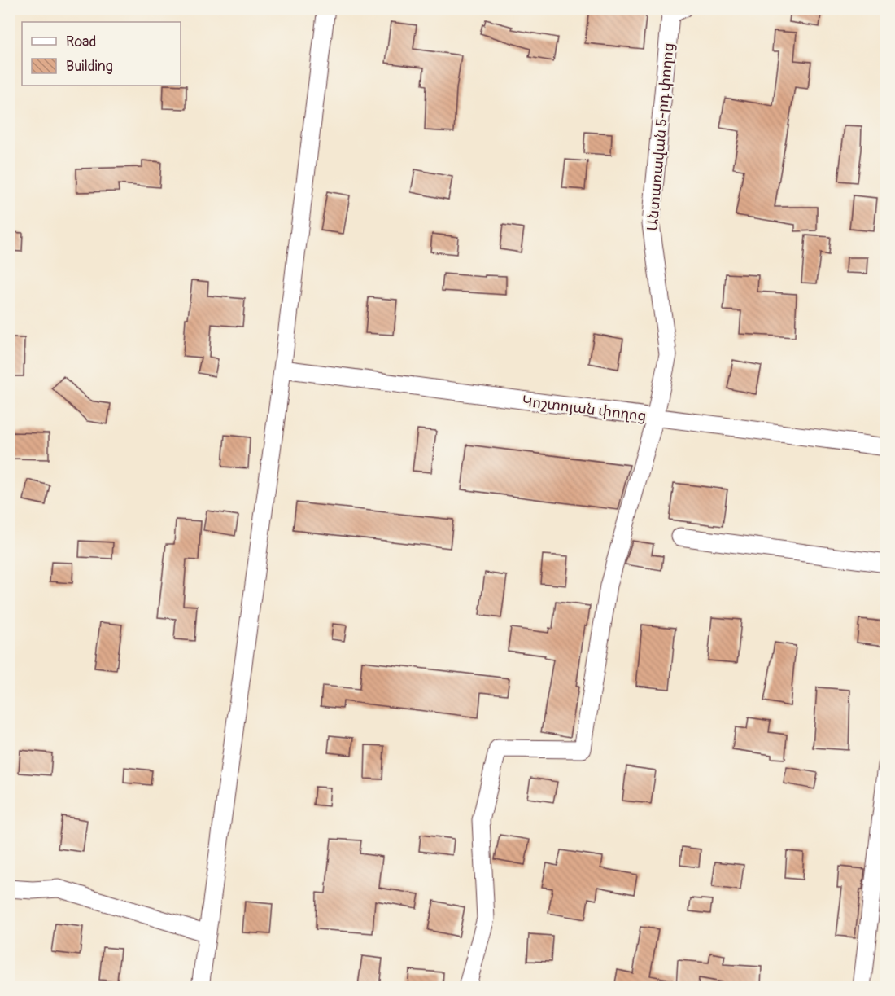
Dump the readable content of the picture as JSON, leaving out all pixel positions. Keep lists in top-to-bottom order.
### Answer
{
  "streets": {
    "street": ["Անտառավան 5-րդ փողոց", "Կոշտոյան փողոց"]
  },
  "crossings": [
    ["Անտառավան 5-րդ փողոց", "Կոշտոյան փողոց"]
  ],
  "legend": ["Road", "Building"]
}
